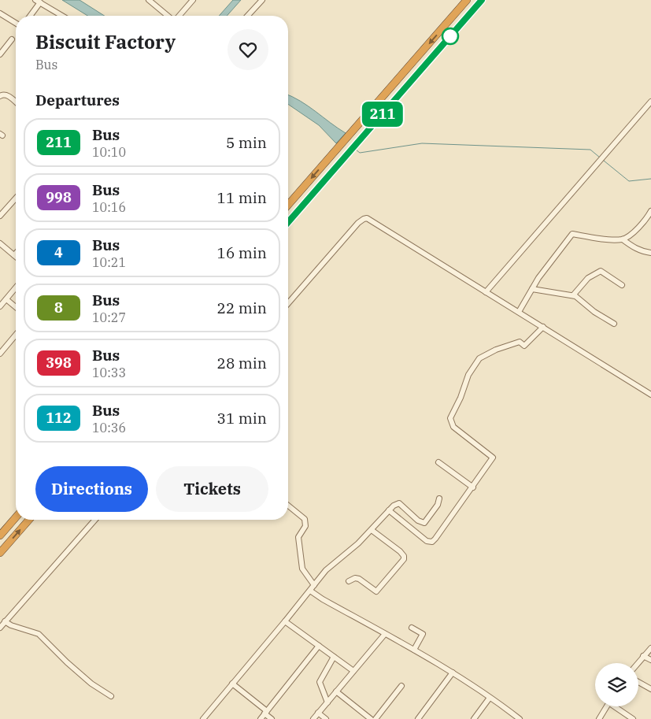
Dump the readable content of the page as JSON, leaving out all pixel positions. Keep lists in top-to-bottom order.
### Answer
{
  "lines": ["bus line 211"],
  "page": {
    "on_map": "211",
    "heading": [
      ["Biscuit Factory", "Bus"],
      "Departures"
    ],
    "list": [
      {
        "mark": "211",
        "name": "Bus",
        "note": "10:10",
        "value": "5 min"
      },
      {
        "mark": "998",
        "name": "Bus",
        "note": "10:16",
        "value": "11 min"
      },
      {
        "mark": "4",
        "name": "Bus",
        "note": "10:21",
        "value": "16 min"
      },
      {
        "mark": "8",
        "name": "Bus",
        "note": "10:27",
        "value": "22 min"
      },
      {
        "mark": "398",
        "name": "Bus",
        "note": "10:33",
        "value": "28 min"
      },
      {
        "mark": "112",
        "name": "Bus",
        "note": "10:36",
        "value": "31 min"
      }
    ],
    "buttons": ["Directions", "Tickets"]
  }
}
